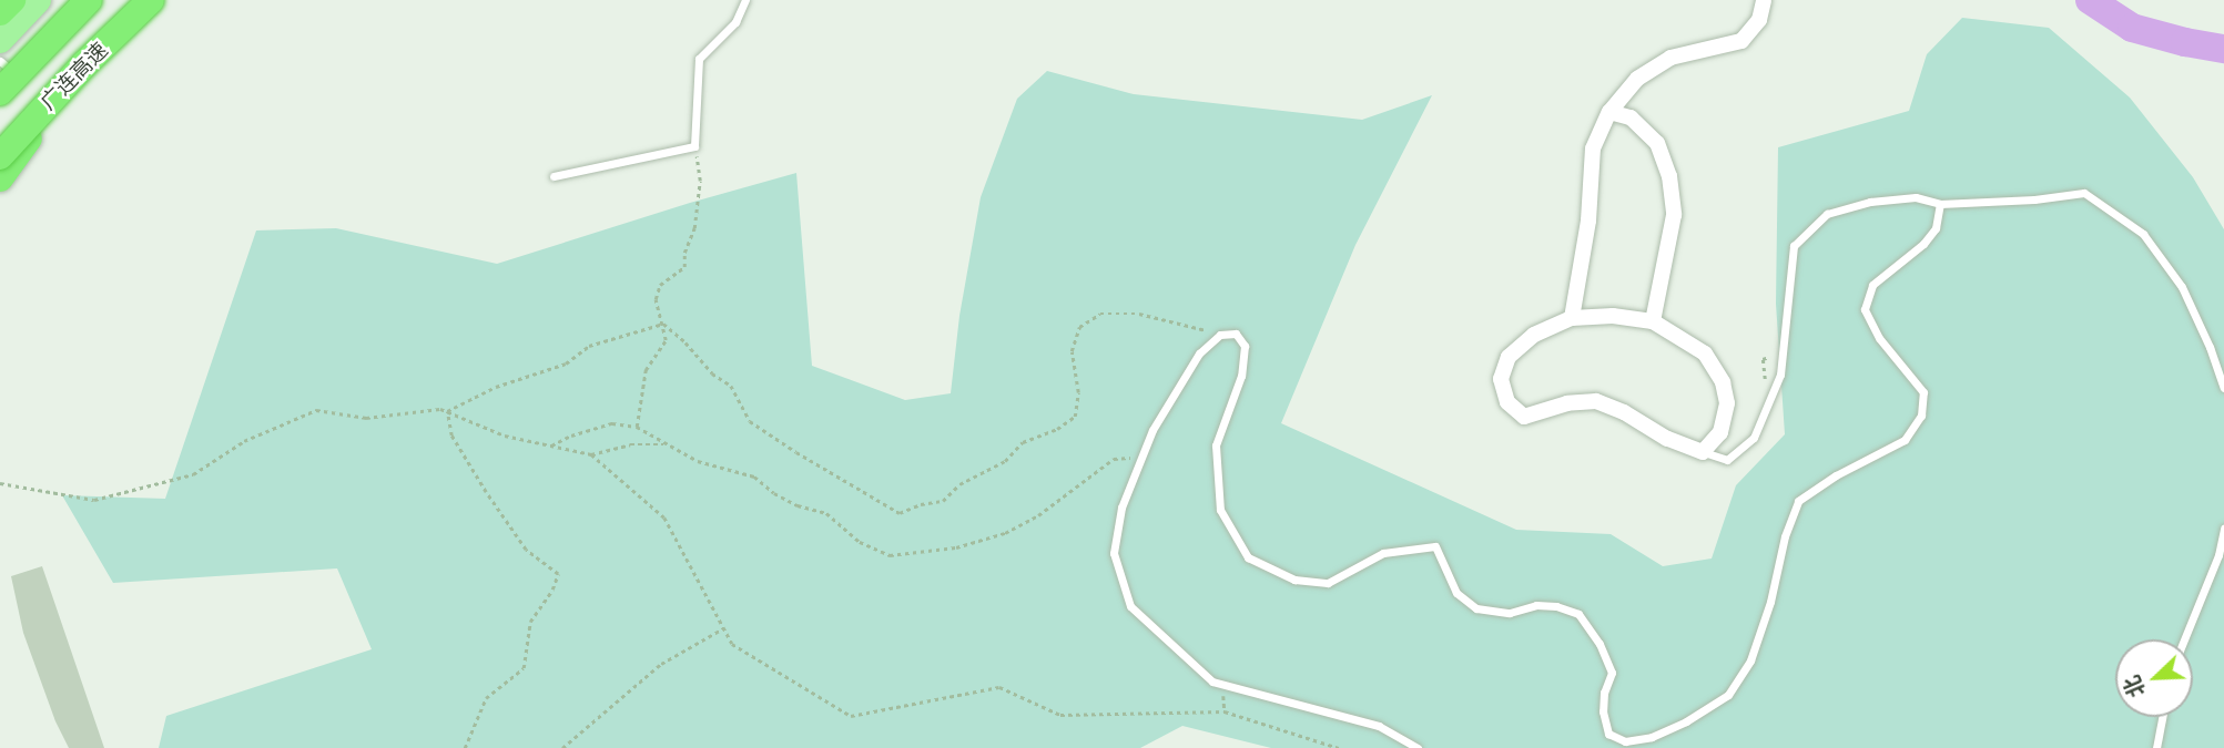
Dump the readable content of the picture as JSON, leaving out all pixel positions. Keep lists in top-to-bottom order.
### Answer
{
  "streets": {
    "highway": ["广连高速"]
  },
  "north": "bottom left"
}
